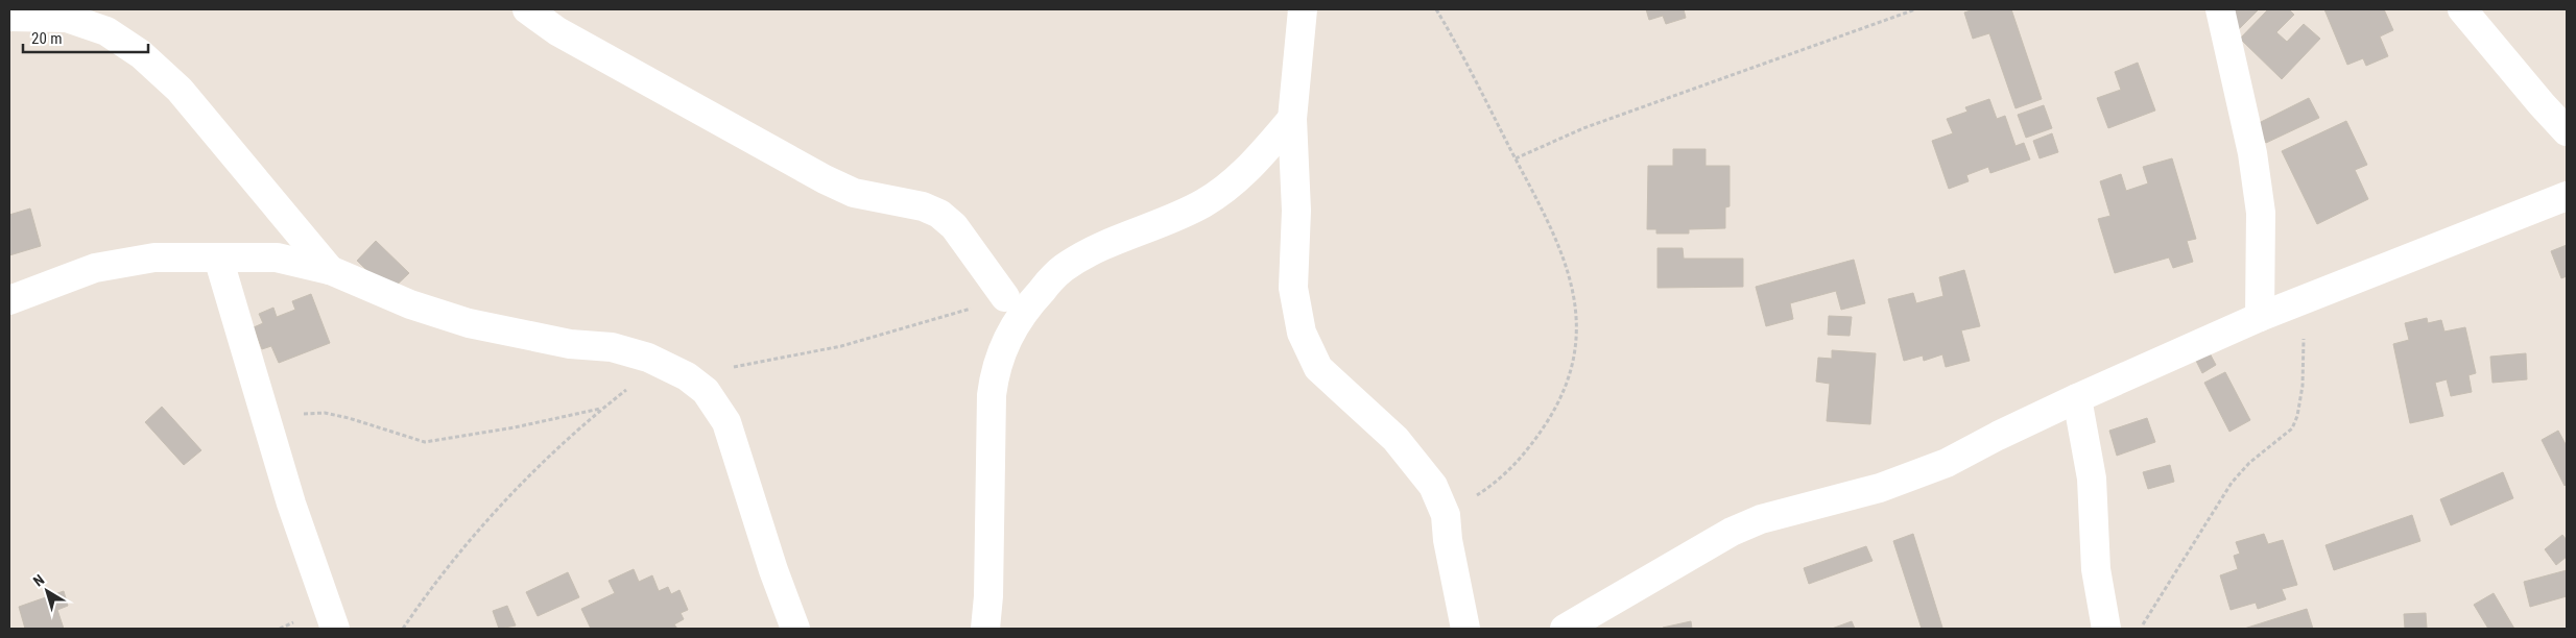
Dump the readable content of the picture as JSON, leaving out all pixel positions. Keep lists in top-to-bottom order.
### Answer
{
  "scale_bar": "20 m",
  "north": "top left"
}
